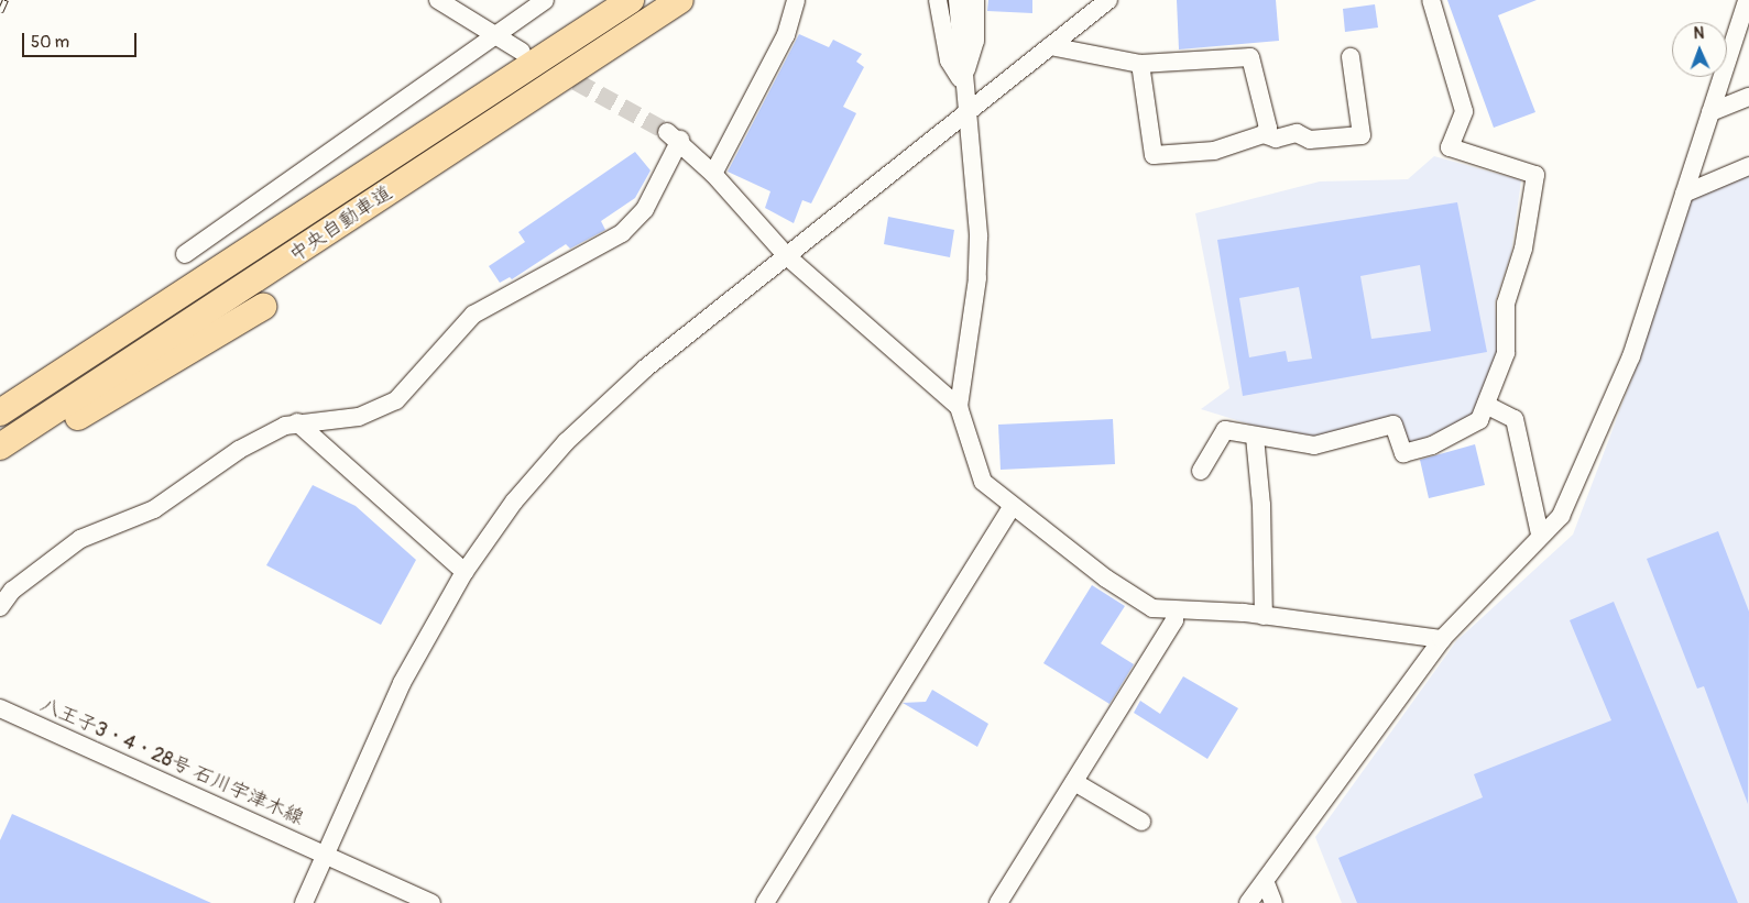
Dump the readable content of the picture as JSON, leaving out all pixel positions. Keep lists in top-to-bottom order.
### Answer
{
  "streets": {
    "highway": ["中央自動車道"],
    "street": ["八王子3・4・28号 石川宇津木線"]
  },
  "scale_bar": "50 m",
  "north": "top"
}
